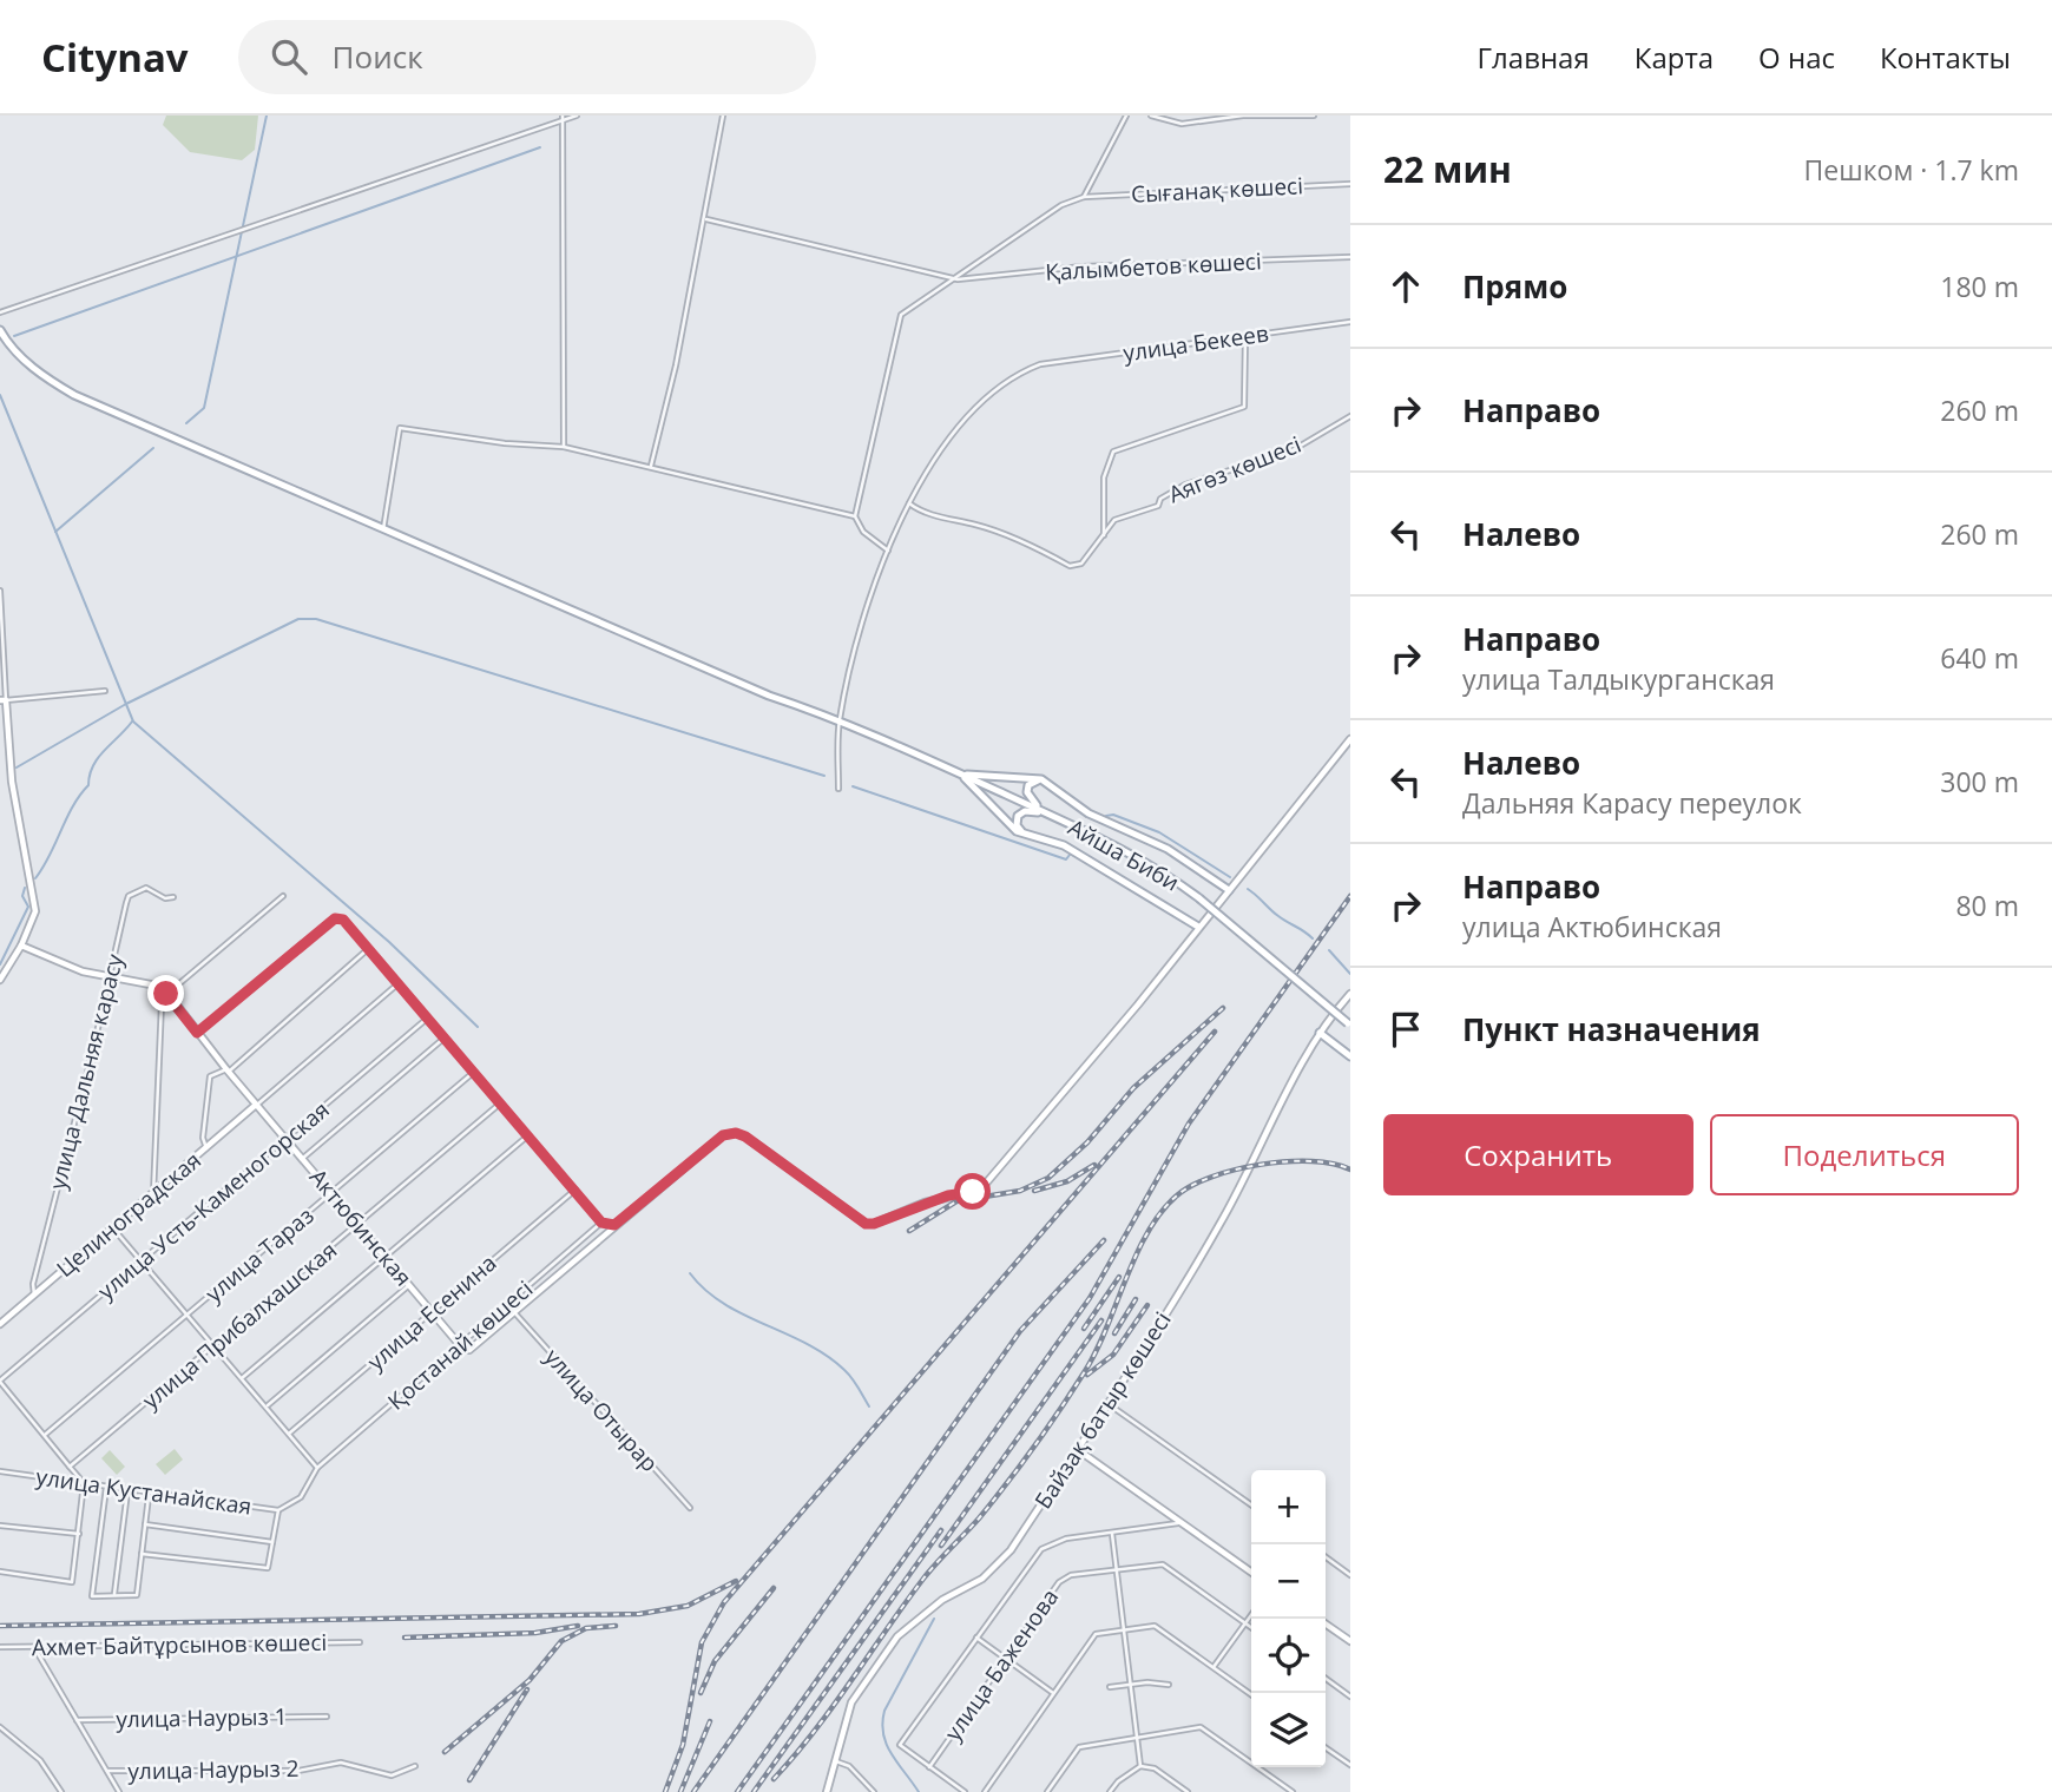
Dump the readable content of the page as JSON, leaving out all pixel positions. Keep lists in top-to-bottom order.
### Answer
{
  "streets": {
    "main road": ["Айша Биби"],
    "street": [
      "Сығанақ көшесі",
      "Қалымбетов көшесі",
      "улица Бекеев",
      "Аягөз көшесі",
      "улица Дальняя карасу",
      "улица Усть-Каменогорская",
      "Целиноградская",
      "Актюбинская",
      "улица Тараз",
      "улица Есенина",
      "улица Прибалхашская",
      "Қостанай көшесі",
      "улица Отырар",
      "Байзақ батыр көшесі",
      "улица Кустанайская",
      "Ахмет Байтұрсынов көшесі",
      "улица Баженова",
      "улица Наурыз 1",
      "улица Наурыз 2"
    ]
  },
  "crossings": [
    ["улица Бекеев", "Аягөз көшесі"],
    ["улица Дальняя карасу", "Целиноградская"],
    ["улица Усть-Каменогорская", "Актюбинская"],
    ["Целиноградская", "Актюбинская"],
    ["Актюбинская", "улица Тараз"],
    ["Актюбинская", "улица Есенина"],
    ["Актюбинская", "улица Прибалхашская"],
    ["Актюбинская", "Қостанай көшесі"],
    ["Актюбинская", "улица Отырар"],
    ["Қостанай көшесі", "улица Кустанайская"]
  ],
  "page": {
    "header": "Citynav",
    "search": "Поиск",
    "nav": [
      "Главная",
      "Карта",
      "О нас",
      "Контакты"
    ],
    "heading": ["22 мин", "Пешком · 1.7 km"],
    "list": [
      ["Прямо", "180 m"],
      ["Направо", "260 m"],
      ["Налево", "260 m"],
      ["Направо", "улица Талдыкурганская", "640 m"],
      ["Налево", "Дальняя Карасу переулок", "300 m"],
      ["Направо", "улица Актюбинская", "80 m"],
      "Пункт назначения"
    ],
    "buttons": ["Сохранить", "Поделиться"],
    "map_buttons": ["+", "−"]
  }
}
